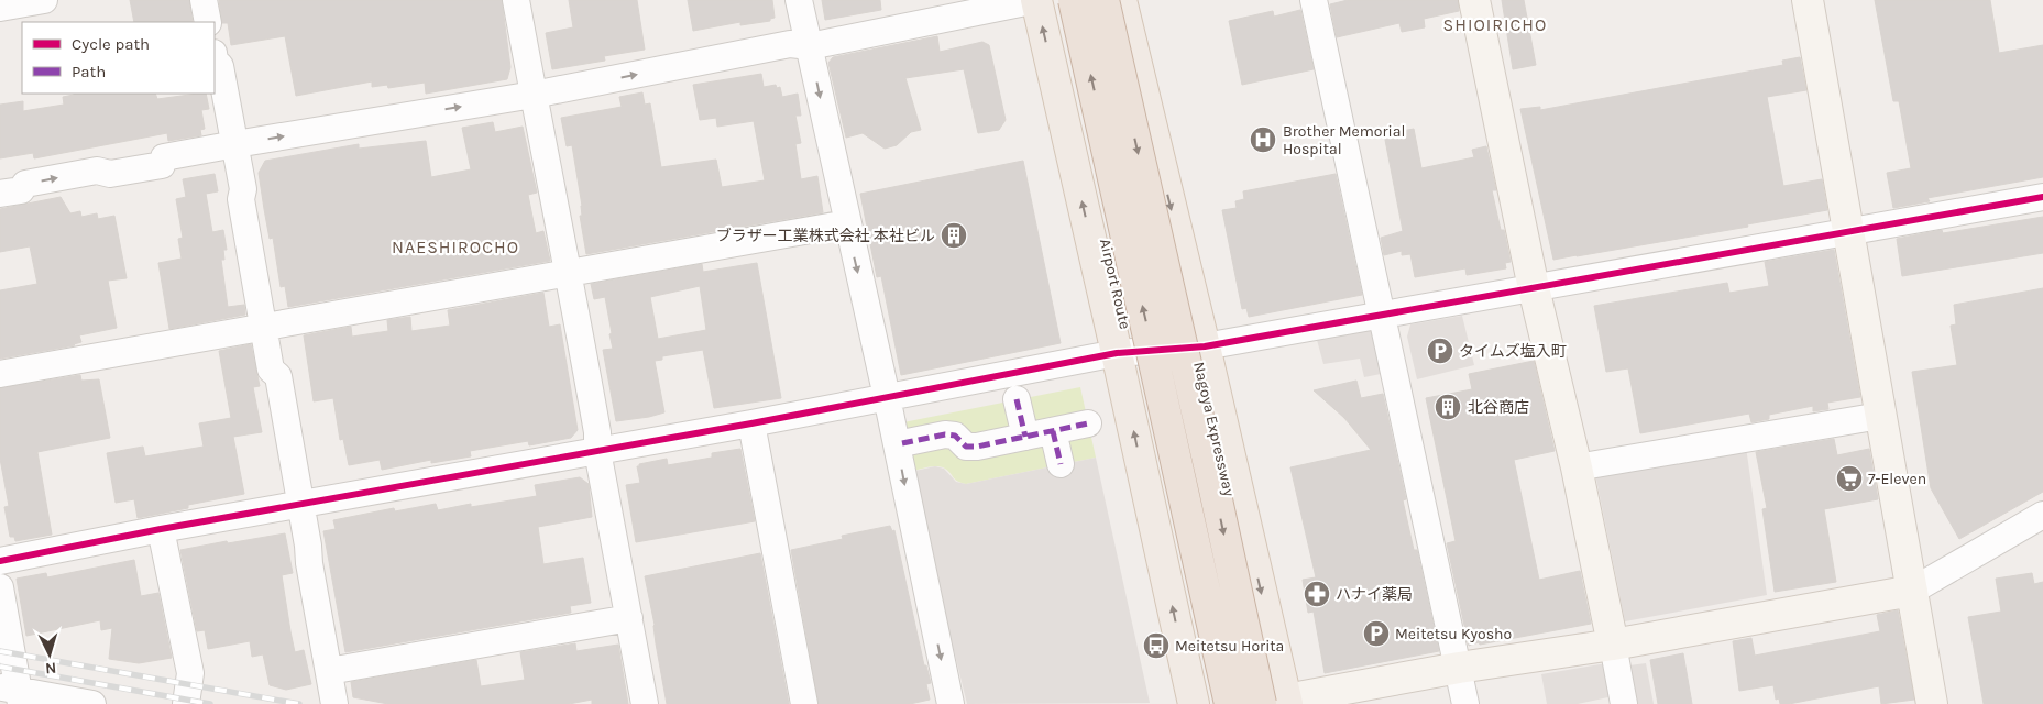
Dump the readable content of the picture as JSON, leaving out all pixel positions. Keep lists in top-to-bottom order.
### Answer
{
  "streets": {
    "highway": ["Nagoya Expressway"],
    "main road": ["Airport Route"]
  },
  "districts": ["SHIOIRICHO", "NAESHIROCHO"],
  "places": {
    "hospital": ["Brother Memorial Hospital"],
    "building": ["ブラザー工業株式会社 本社ビル", "北谷商店"],
    "parking": ["タイムズ塩入町", "Meitetsu Kyosho"],
    "supermarket": ["7-Eleven"],
    "pharmacy": ["ハナイ薬局"],
    "bus stop": ["Meitetsu Horita"]
  },
  "legend": ["Cycle path", "Path"],
  "north": "bottom"
}
